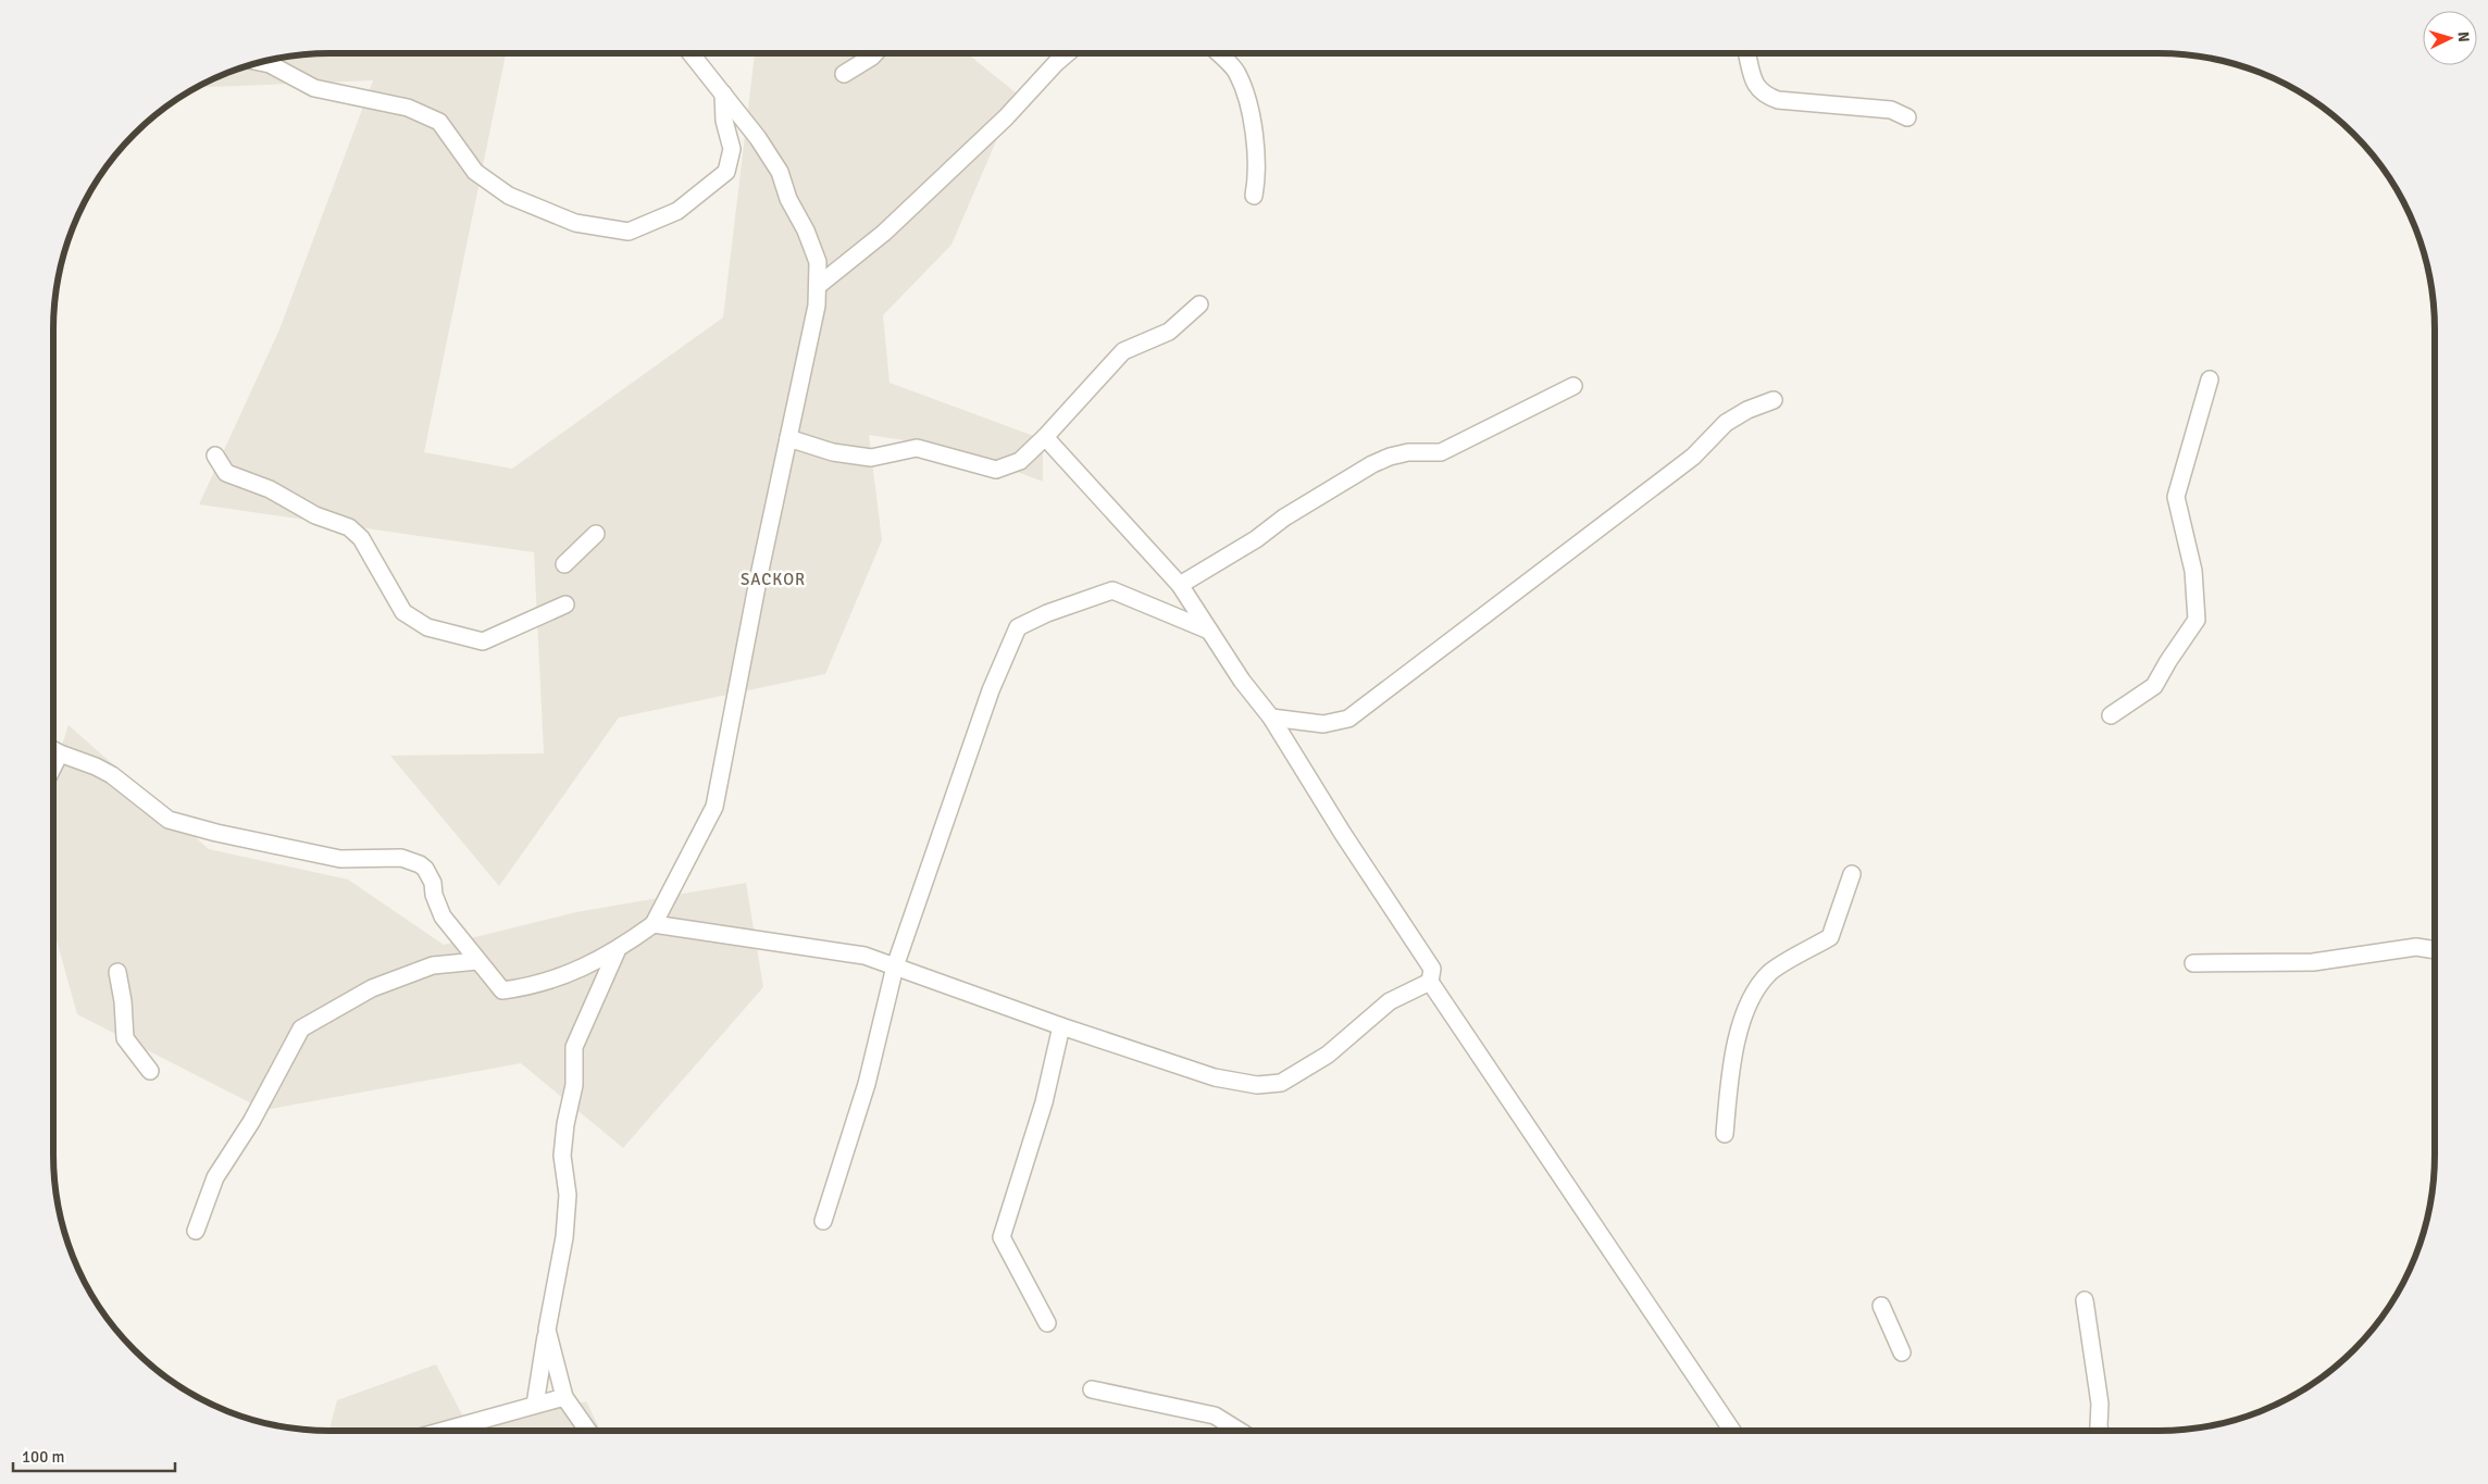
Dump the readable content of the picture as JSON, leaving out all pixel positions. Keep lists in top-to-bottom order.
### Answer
{
  "districts": ["SACKOR"],
  "scale_bar": "100 m",
  "north": "right"
}
